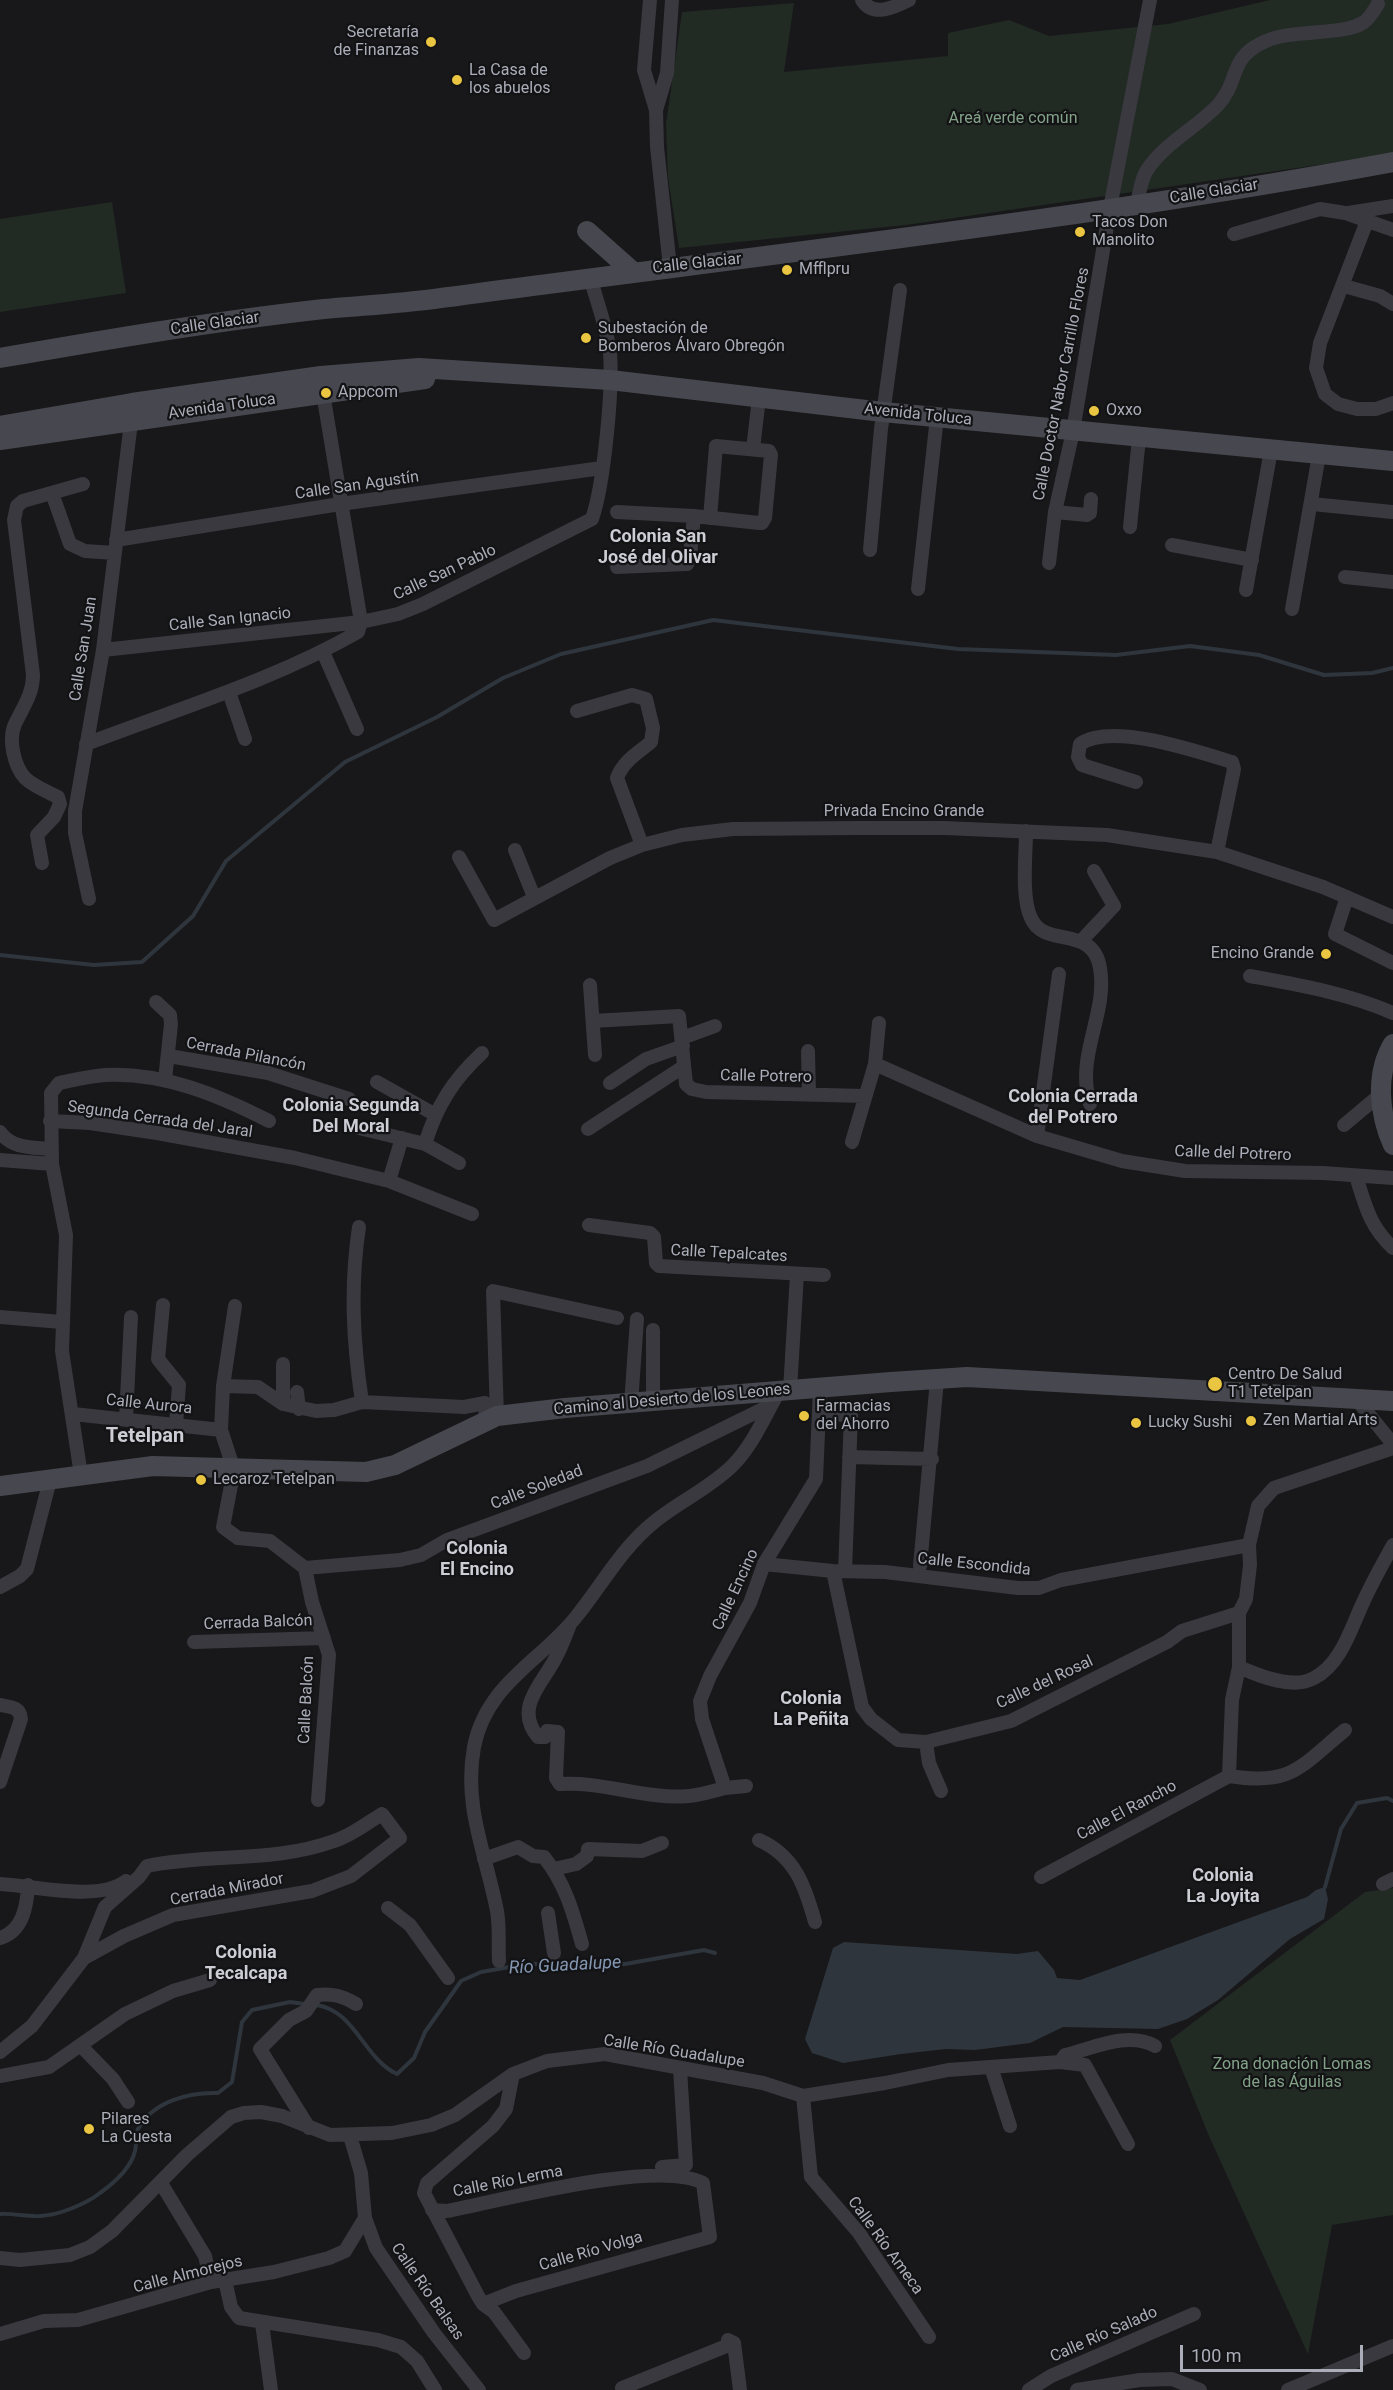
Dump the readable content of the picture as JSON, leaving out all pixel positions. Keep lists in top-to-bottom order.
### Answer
{
  "streets": {
    "street": [
      "Calle Glaciar",
      "Calle Doctor Nabor Carrillo Flores",
      "Avenida Toluca",
      "Calle San Agustín",
      "Calle San Pablo",
      "Calle San Ignacio",
      "Calle San Juan",
      "Privada Encino Grande",
      "Cerrada Pilancón",
      "Calle Potrero",
      "Segunda Cerrada del Jaral",
      "Calle del Potrero",
      "Calle Tepalcates",
      "Camino al Desierto de los Leones",
      "Calle Aurora",
      "Calle Soledad",
      "Calle Escondida",
      "Calle Encino",
      "Cerrada Balcón",
      "Calle del Rosal",
      "Calle Balcón",
      "Calle El Rancho",
      "Cerrada Mirador",
      "Calle Río Guadalupe",
      "Calle Río Lerma",
      "Calle Río Ameca",
      "Calle Río Volga",
      "Calle Almorejos",
      "Calle Río Balsas",
      "Calle Río Salado"
    ]
  },
  "crossings": [
    ["Calle Glaciar", "Calle Doctor Nabor Carrillo Flores"],
    ["Calle Glaciar", "Calle San Pablo"],
    ["Calle Doctor Nabor Carrillo Flores", "Avenida Toluca"],
    ["Avenida Toluca", "Calle San Pablo"],
    ["Avenida Toluca", "Calle San Juan"],
    ["Calle San Agustín", "Calle San Pablo"],
    ["Calle San Agustín", "Calle San Juan"],
    ["Calle San Pablo", "Calle San Ignacio"],
    ["Calle San Ignacio", "Calle San Juan"],
    ["Camino al Desierto de los Leones", "Calle Soledad"],
    ["Camino al Desierto de los Leones", "Calle Encino"],
    ["Calle Soledad", "Calle Balcón"],
    ["Calle Escondida", "Calle Encino"],
    ["Calle Escondida", "Calle del Rosal"],
    ["Calle Encino", "Calle del Rosal"],
    ["Cerrada Balcón", "Calle Balcón"],
    ["Calle Río Guadalupe", "Calle Río Lerma"],
    ["Calle Río Guadalupe", "Calle Río Ameca"],
    ["Calle Río Guadalupe", "Calle Almorejos"],
    ["Calle Río Guadalupe", "Calle Río Balsas"],
    ["Calle Río Lerma", "Calle Río Volga"],
    ["Calle Almorejos", "Calle Río Balsas"]
  ],
  "districts": [
    "Colonia San José del Olivar",
    "Colonia Cerrada del Potrero",
    "Colonia Segunda Del Moral",
    "Tetelpan",
    "Colonia El Encino",
    "Colonia La Peñita",
    "Colonia La Joyita",
    "Colonia Tecalcapa"
  ],
  "water": ["Río Guadalupe"],
  "parks": ["Areá verde común", "Zona donación Lomas de las Águilas"],
  "places": [
    "Secretaría de Finanzas",
    "La Casa de los abuelos",
    "Tacos Don Manolito",
    "Mfflpru",
    "Subestación de Bomberos Álvaro Obregón",
    "Appcom",
    "Oxxo",
    "Encino Grande",
    "Centro De Salud T1 Tetelpan",
    "Farmacias del Ahorro",
    "Zen Martial Arts",
    "Lucky Sushi",
    "Lecaroz Tetelpan",
    "Pilares La Cuesta"
  ],
  "scale_bar": "100 m"
}
